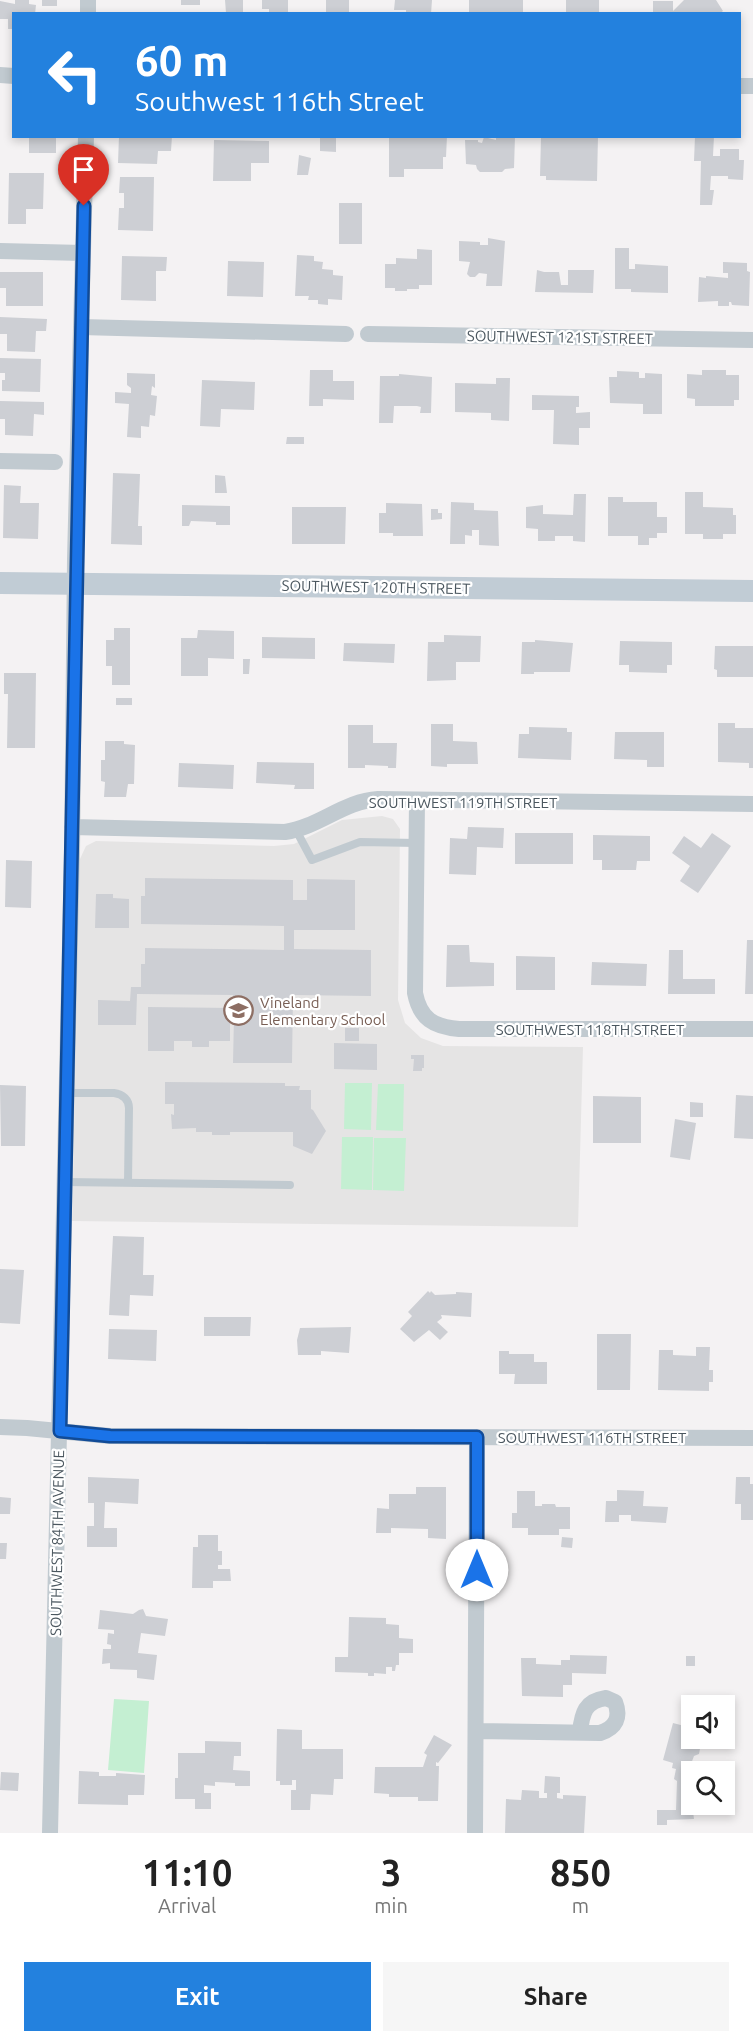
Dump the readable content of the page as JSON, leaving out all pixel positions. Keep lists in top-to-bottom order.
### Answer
{
  "streets": {
    "street": [
      "SOUTHWEST 121ST STREET",
      "SOUTHWEST 120TH STREET",
      "SOUTHWEST 119TH STREET",
      "SOUTHWEST 118TH STREET",
      "SOUTHWEST 116TH STREET",
      "SOUTHWEST 84TH AVENUE"
    ]
  },
  "crossings": [
    ["SOUTHWEST 120TH STREET", "SOUTHWEST 84TH AVENUE"],
    ["SOUTHWEST 119TH STREET", "SOUTHWEST 84TH AVENUE"],
    ["SOUTHWEST 116TH STREET", "SOUTHWEST 84TH AVENUE"]
  ],
  "places": {
    "school or university": ["Vineland Elementary School"]
  },
  "page": {
    "turn": ["60 m", "Southwest 116th Street"],
    "eta": [
      "11:10",
      "Arrival",
      "3",
      "min",
      "850",
      "m"
    ],
    "buttons": ["Exit", "Share"]
  }
}
